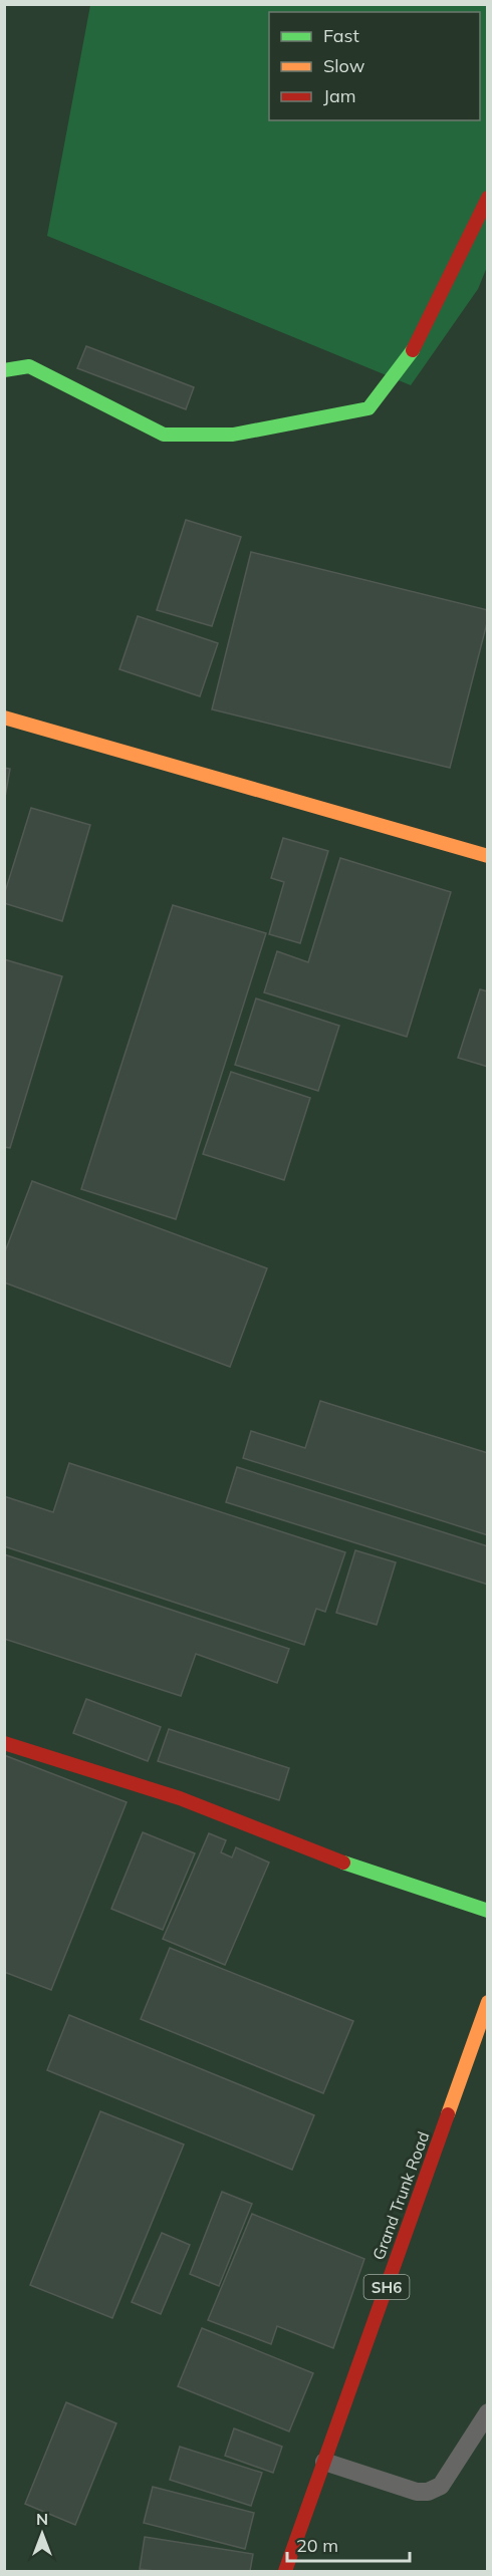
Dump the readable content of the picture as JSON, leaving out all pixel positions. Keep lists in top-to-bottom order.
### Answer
{
  "streets": {
    "street": ["Grand Trunk Road", "SH6"]
  },
  "legend": ["Fast", "Slow", "Jam"],
  "scale_bar": "20 m",
  "north": "top"
}
